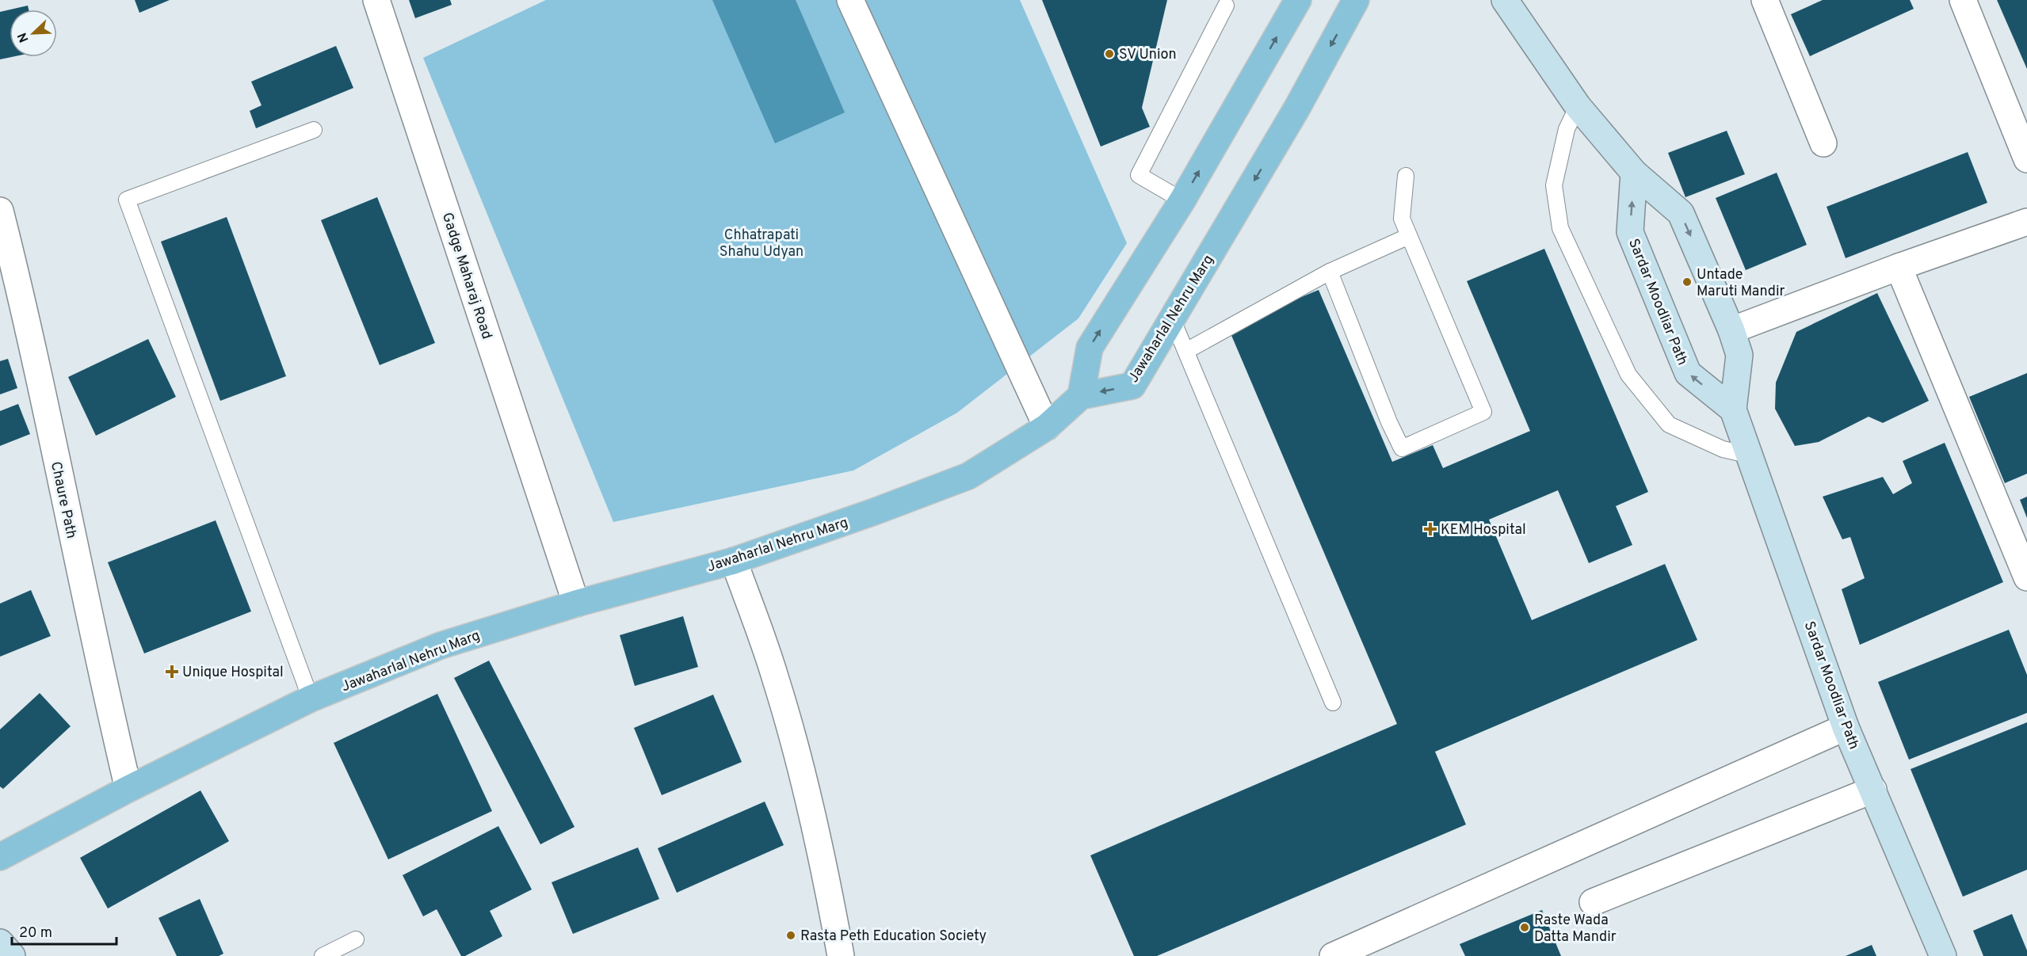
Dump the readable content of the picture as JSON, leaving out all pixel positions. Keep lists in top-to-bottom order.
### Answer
{
  "streets": {
    "main road": ["Jawaharlal Nehru Marg"],
    "street": ["Gadge Maharaj Road", "Sardar Moodliar Path", "Chaure Path"]
  },
  "crossings": [
    ["Gadge Maharaj Road", "Jawaharlal Nehru Marg"],
    ["Jawaharlal Nehru Marg", "Chaure Path"]
  ],
  "parks": ["Chhatrapati Shahu Udyan"],
  "places": {
    "other": [
      "SV Union",
      "Untade Maruti Mandir",
      "Raste Wada Datta Mandir",
      "Rasta Peth Education Society"
    ],
    "health": ["KEM Hospital", "Unique Hospital"]
  },
  "scale_bar": "20 m",
  "north": "bottom left"
}
